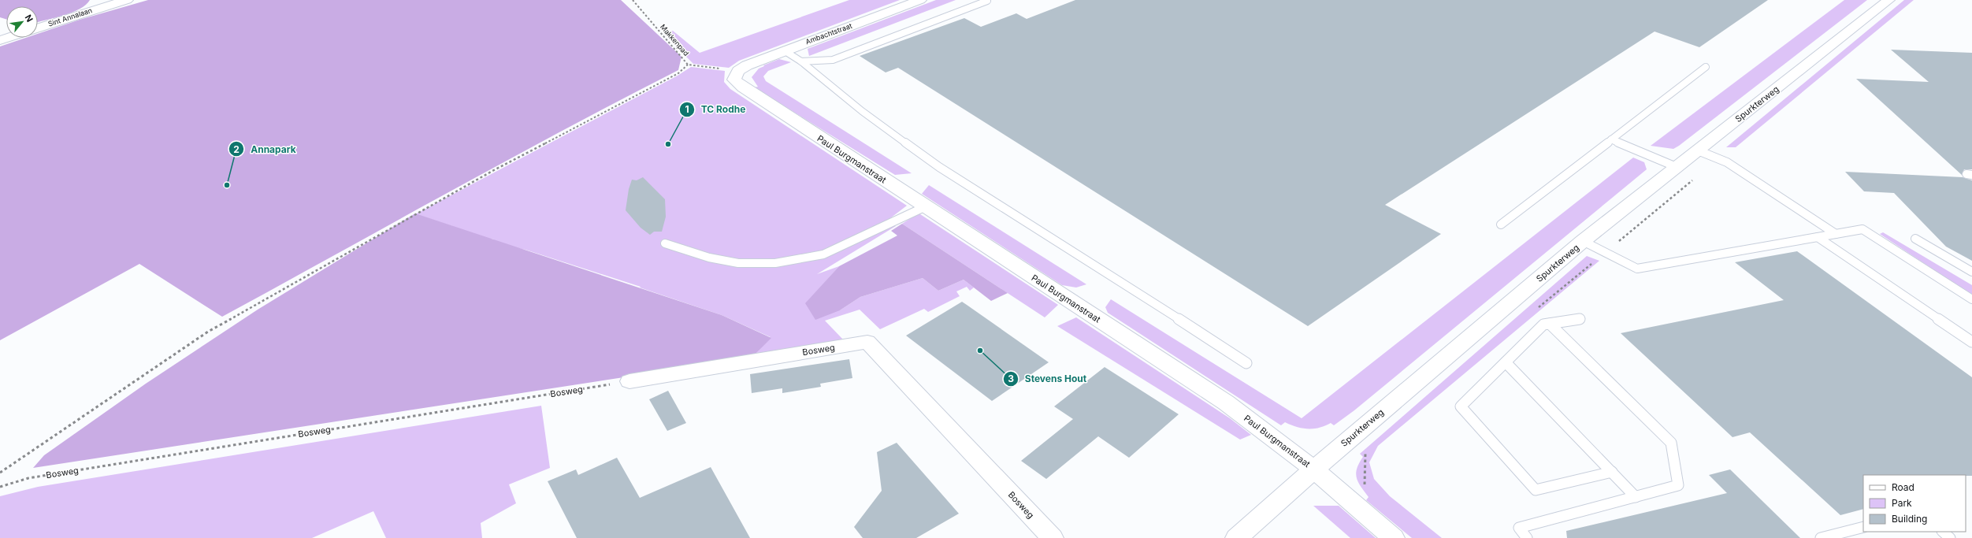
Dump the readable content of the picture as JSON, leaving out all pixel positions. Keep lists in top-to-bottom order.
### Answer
{
  "streets": {
    "street": [
      "Sint Annalaan",
      "Ambachtstraat",
      "Spurkterweg",
      "Paul Burgmanstraat",
      "Bosweg"
    ],
    "path": ["Makkenpad"]
  },
  "crossings": [
    ["Ambachtstraat", "Makkenpad"],
    ["Ambachtstraat", "Paul Burgmanstraat"],
    ["Makkenpad", "Paul Burgmanstraat"],
    ["Spurkterweg", "Paul Burgmanstraat"]
  ],
  "places": ["TC Rodhe", "Annapark", "Stevens Hout"],
  "legend": ["Road", "Park", "Building"],
  "north": "top right"
}
